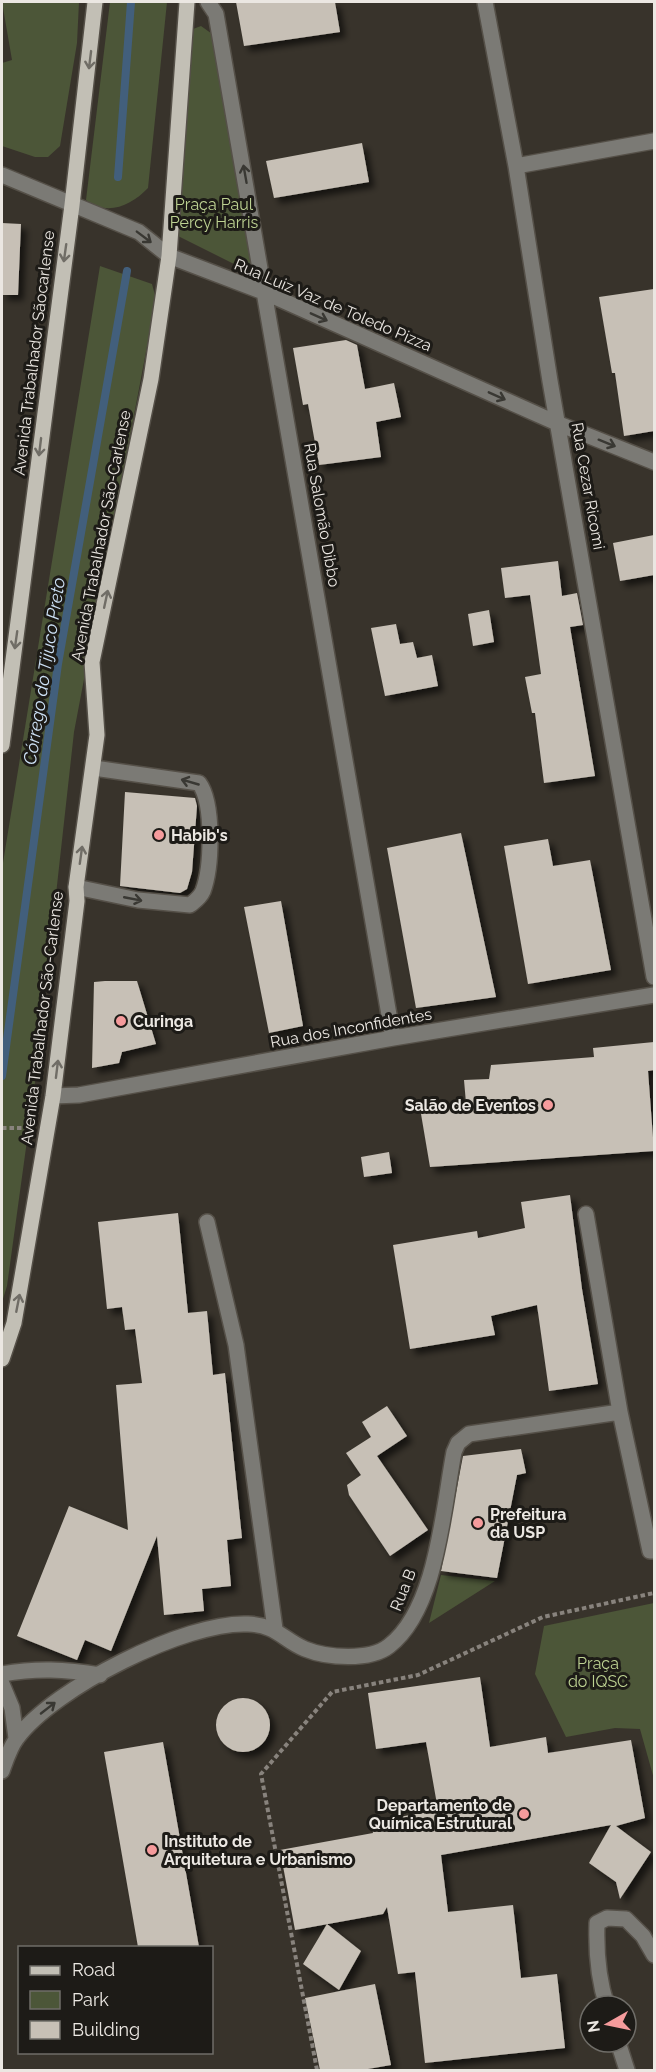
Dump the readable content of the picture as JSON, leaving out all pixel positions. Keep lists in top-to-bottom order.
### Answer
{
  "streets": {
    "main road": ["Avenida Trabalhador Sãocarlense", "Avenida Trabalhador São-Carlense"],
    "street": [
      "Rua Luiz Vaz de Toledo Pizza",
      "Rua Cezar Ricomi",
      "Rua Salomão Dibbo",
      "Rua dos Inconfidentes",
      "Rua B"
    ]
  },
  "crossings": [
    ["Rua Luiz Vaz de Toledo Pizza", "Avenida Trabalhador Sãocarlense"],
    ["Rua Luiz Vaz de Toledo Pizza", "Rua Cezar Ricomi"],
    ["Rua Luiz Vaz de Toledo Pizza", "Rua Salomão Dibbo"],
    ["Rua Luiz Vaz de Toledo Pizza", "Avenida Trabalhador São-Carlense"],
    ["Rua Salomão Dibbo", "Rua dos Inconfidentes"],
    ["Avenida Trabalhador São-Carlense", "Rua dos Inconfidentes"]
  ],
  "one_way": ["Rua Luiz Vaz de Toledo Pizza", "Avenida Trabalhador Sãocarlense", "Avenida Trabalhador São-Carlense"],
  "water": ["Córrego do Tijuco Preto"],
  "parks": ["Praça Paul Percy Harris", "Praça do IQSC"],
  "places": [
    "Habib's",
    "Curinga",
    "Salão de Eventos",
    "Prefeitura da USP",
    "Departamento de Química Estrutural",
    "Instituto de Arquitetura e Urbanismo"
  ],
  "legend": ["Road", "Park", "Building"],
  "north": "left"
}
